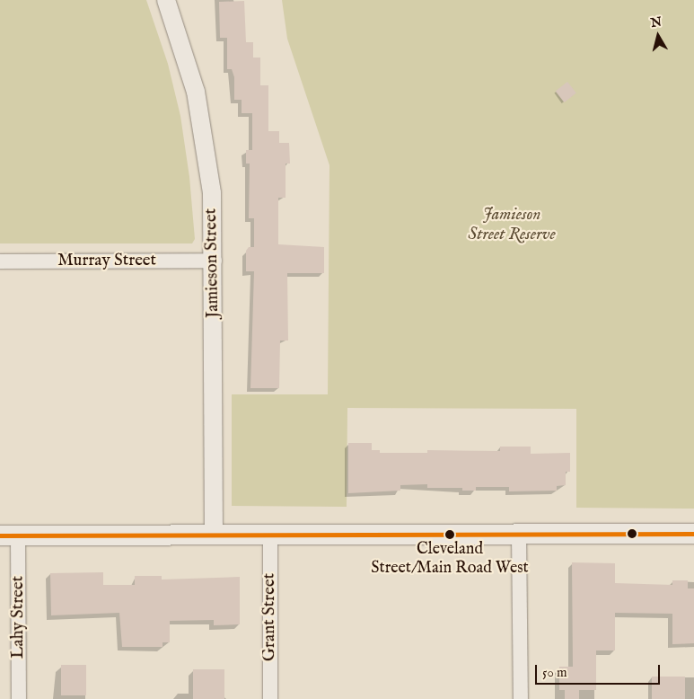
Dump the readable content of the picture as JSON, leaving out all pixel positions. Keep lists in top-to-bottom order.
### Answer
{
  "streets": {
    "street": [
      "Murray Street",
      "Jamieson Street",
      "Lahy Street",
      "Grant Street"
    ]
  },
  "crossings": [
    ["Murray Street", "Jamieson Street"]
  ],
  "parks": ["Jamieson Street Reserve"],
  "places": ["Cleveland Street/Main Road West"],
  "scale_bar": "50 m",
  "north": "top"
}
